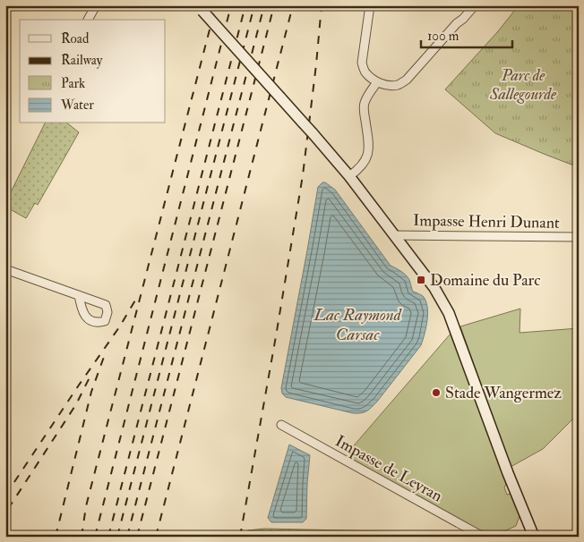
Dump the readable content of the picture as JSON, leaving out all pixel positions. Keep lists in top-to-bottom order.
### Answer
{
  "streets": {
    "street": ["Impasse Henri Dunant", "Impasse de Leyran"]
  },
  "water": ["Lac Raymond Carsac"],
  "parks": ["Parc de Sallegourde"],
  "places": {
    "transit": ["Domaine du Parc"],
    "other": ["Stade Wangermez"]
  },
  "legend": [
    "Road",
    "Railway",
    "Park",
    "Water"
  ],
  "scale_bar": "100 m"
}
